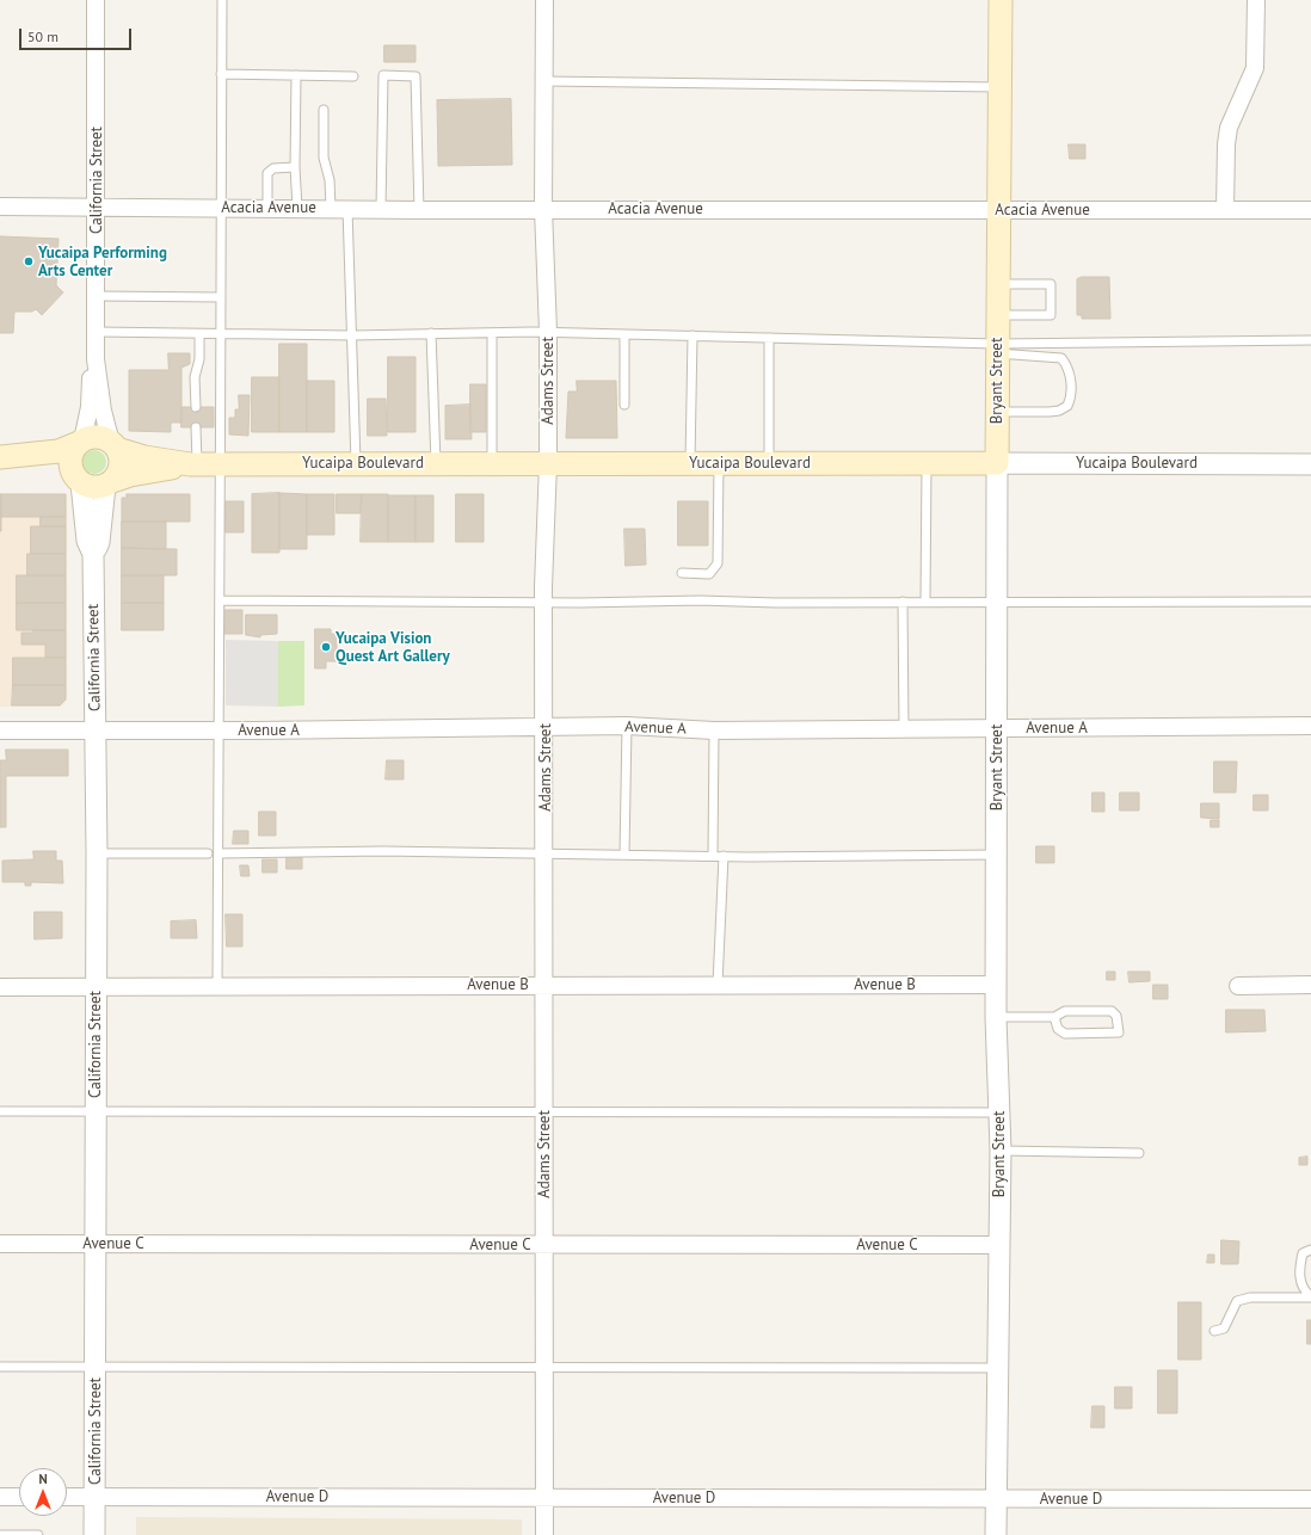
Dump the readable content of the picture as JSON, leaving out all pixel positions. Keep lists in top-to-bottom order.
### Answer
{
  "streets": {
    "main road": ["Bryant Street", "Yucaipa Boulevard"],
    "street": [
      "California Street",
      "Acacia Avenue",
      "Adams Street",
      "Avenue A",
      "Avenue B",
      "Avenue C",
      "Avenue D"
    ]
  },
  "crossings": [
    ["California Street", "Acacia Avenue"],
    ["California Street", "Yucaipa Boulevard"],
    ["California Street", "Avenue A"],
    ["California Street", "Avenue B"],
    ["California Street", "Avenue C"],
    ["California Street", "Avenue D"],
    ["Acacia Avenue", "Adams Street"],
    ["Acacia Avenue", "Bryant Street"],
    ["Adams Street", "Yucaipa Boulevard"],
    ["Adams Street", "Avenue A"],
    ["Adams Street", "Avenue B"],
    ["Adams Street", "Avenue C"],
    ["Adams Street", "Avenue D"],
    ["Bryant Street", "Yucaipa Boulevard"],
    ["Bryant Street", "Avenue A"],
    ["Bryant Street", "Avenue B"],
    ["Bryant Street", "Avenue C"],
    ["Bryant Street", "Avenue D"]
  ],
  "places": ["Yucaipa Performing Arts Center", "Yucaipa Vision Quest Art Gallery"],
  "scale_bar": "50 m",
  "north": "top"
}
